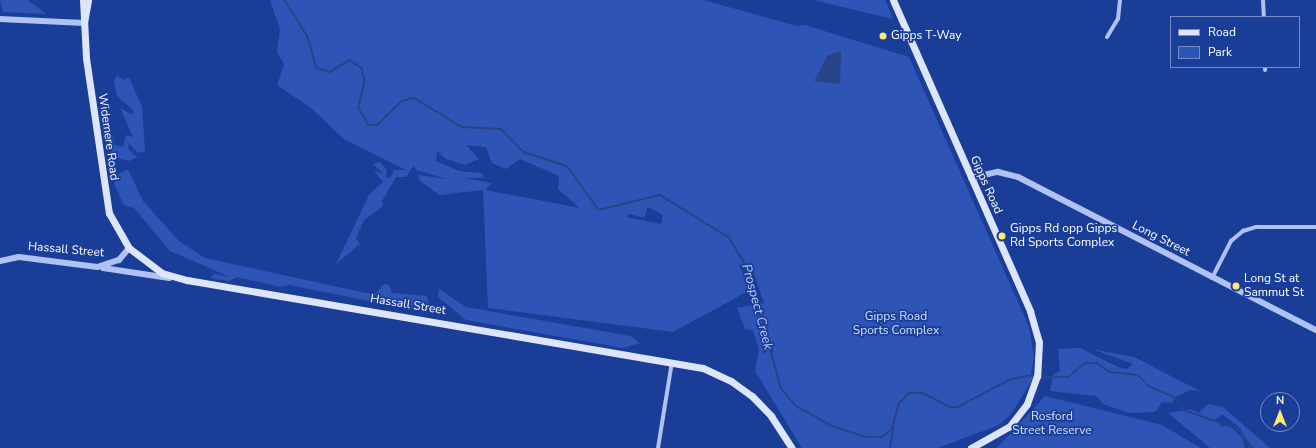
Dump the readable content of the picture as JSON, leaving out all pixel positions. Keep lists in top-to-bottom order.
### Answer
{
  "streets": {
    "main road": ["Widemere Road", "Gipps Road", "Hassall Street"],
    "street": ["Long Street"]
  },
  "crossings": [
    ["Widemere Road", "Hassall Street"],
    ["Gipps Road", "Long Street"]
  ],
  "water": ["Prospect Creek"],
  "parks": ["Gipps Road Sports Complex", "Rosford Street Reserve"],
  "places": ["Gipps T-Way", "Gipps Rd opp Gipps Rd Sports Complex", "Long St at Sammut St"],
  "legend": ["Road", "Park"],
  "north": "top"
}
